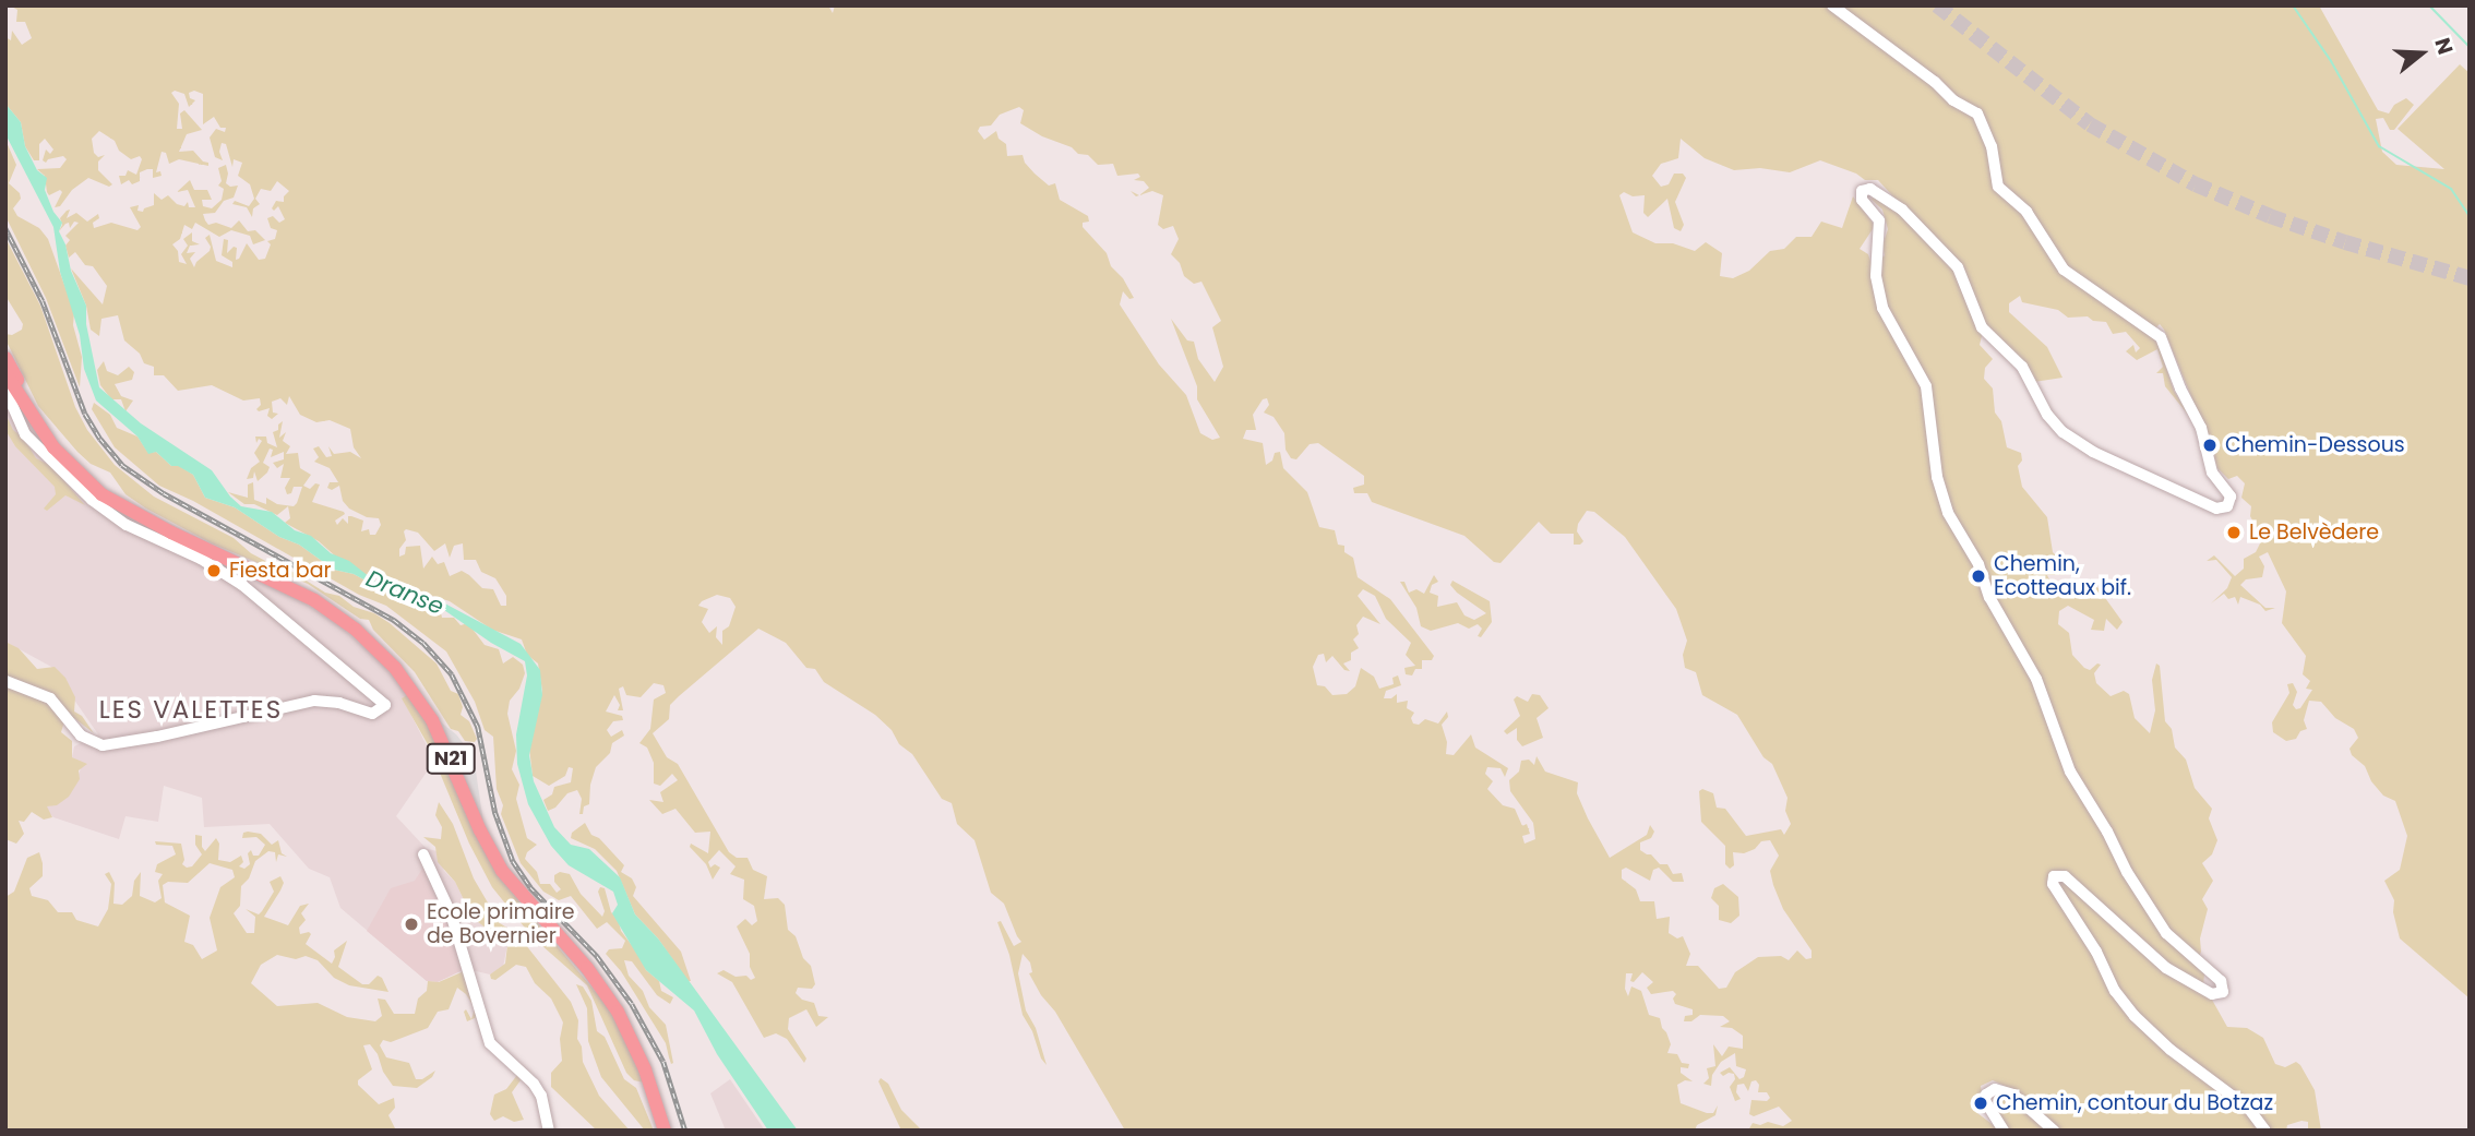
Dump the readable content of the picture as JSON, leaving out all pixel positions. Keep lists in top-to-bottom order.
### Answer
{
  "streets": {
    "main road": ["N21"]
  },
  "districts": ["LES VALETTES"],
  "water": ["Dranse"],
  "places": [
    "Chemin-Dessous",
    "Le Belvèdere",
    "Fiesta bar",
    "Chemin, Ecotteaux bif.",
    "Ecole primaire de Bovernier",
    "Chemin, contour du Botzaz"
  ],
  "north": "right"
}
